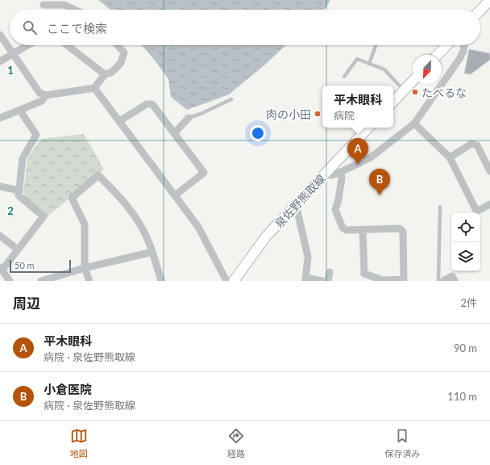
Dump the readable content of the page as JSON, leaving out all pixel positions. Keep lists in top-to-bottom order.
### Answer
{
  "streets": {
    "main road": ["泉佐野熊取線"]
  },
  "places": ["たべるな", "肉の小田"],
  "scale_bar": "50 m",
  "north": "bottom left",
  "page": {
    "search": "ここで検索",
    "popup": ["平木眼科", "病院"],
    "pins": ["A", "B"],
    "scale": "50 m",
    "heading": ["周辺", "2件"],
    "list": [
      {
        "mark": "A",
        "name": "平木眼科",
        "note": "病院 · 泉佐野熊取線",
        "value": "90 m"
      },
      {
        "mark": "B",
        "name": "小倉医院",
        "note": "病院 · 泉佐野熊取線",
        "value": "110 m"
      }
    ],
    "nav": ["地図", "経路", "保存済み"]
  },
  "grid": {
    "rows": ["1", "2"]
  }
}
